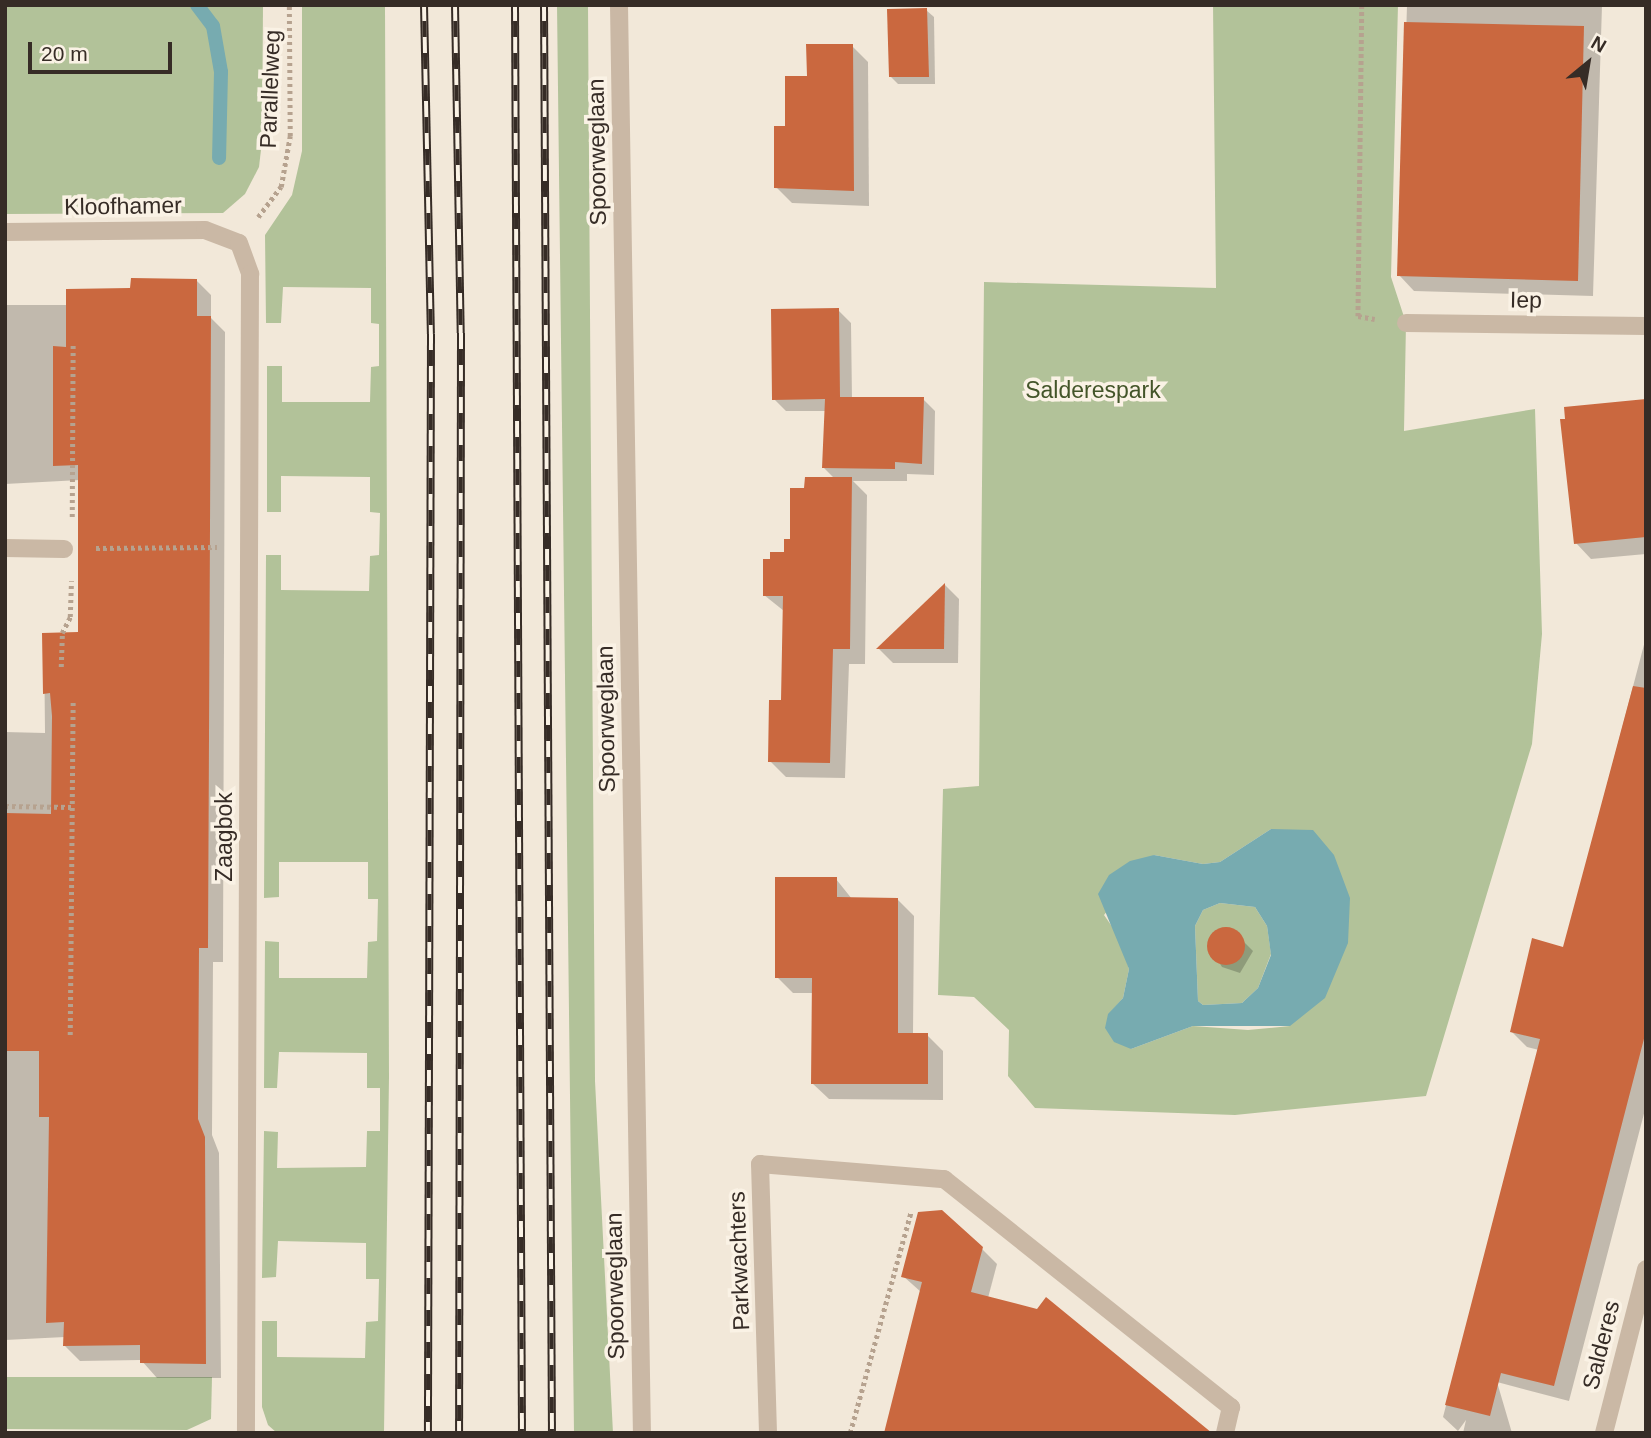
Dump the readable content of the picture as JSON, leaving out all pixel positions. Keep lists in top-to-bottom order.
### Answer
{
  "streets": {
    "street": [
      "Spoorweglaan",
      "Kloofhamer",
      "Iep",
      "Zaagbok",
      "Parkwachters",
      "Salderes"
    ],
    "path": ["Parallelweg"]
  },
  "crossings": [
    ["Parallelweg", "Kloofhamer"],
    ["Parallelweg", "Zaagbok"],
    ["Kloofhamer", "Zaagbok"]
  ],
  "parks": ["Salderespark"],
  "scale_bar": "20 m",
  "north": "top right"
}
